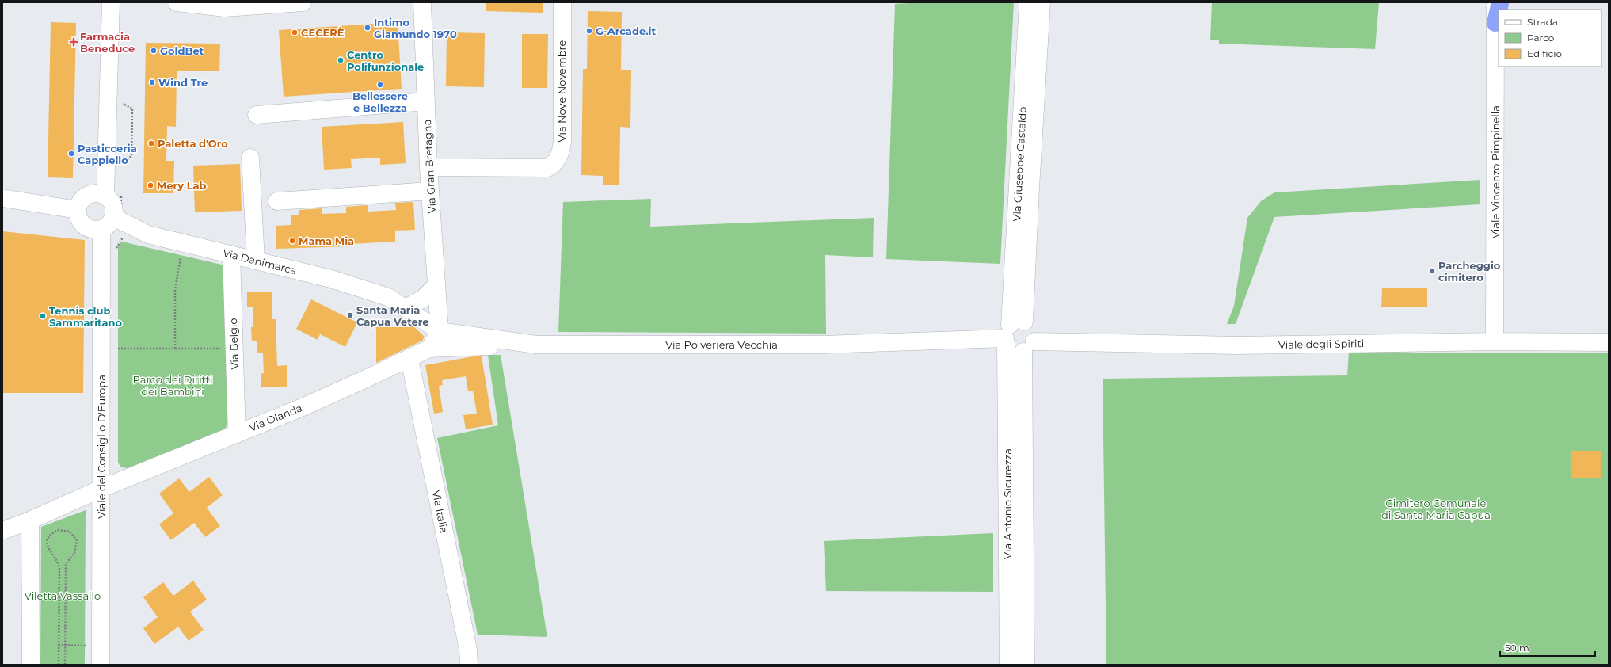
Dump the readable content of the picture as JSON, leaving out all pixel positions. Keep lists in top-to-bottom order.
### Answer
{
  "streets": {
    "street": [
      "Via Nove Novembre",
      "Via Giuseppe Castaldo",
      "Via Gran Bretagna",
      "Viale Vincenzo Pimpinella",
      "Via Danimarca",
      "Via Belgio",
      "Viale degli Spiriti",
      "Via Polveriera Vecchia",
      "Via Olanda",
      "Viale del Consiglio D'Europa",
      "Via Antonio Sicurezza",
      "Via Italia"
    ]
  },
  "crossings": [
    ["Via Nove Novembre", "Via Gran Bretagna"],
    ["Via Giuseppe Castaldo", "Viale degli Spiriti"],
    ["Via Giuseppe Castaldo", "Via Polveriera Vecchia"],
    ["Via Giuseppe Castaldo", "Via Antonio Sicurezza"],
    ["Via Gran Bretagna", "Via Danimarca"],
    ["Via Gran Bretagna", "Via Polveriera Vecchia"],
    ["Viale Vincenzo Pimpinella", "Viale degli Spiriti"],
    ["Via Danimarca", "Via Belgio"],
    ["Via Danimarca", "Via Polveriera Vecchia"],
    ["Via Danimarca", "Viale del Consiglio D'Europa"],
    ["Via Belgio", "Via Olanda"],
    ["Viale degli Spiriti", "Via Polveriera Vecchia"],
    ["Viale degli Spiriti", "Via Antonio Sicurezza"],
    ["Via Polveriera Vecchia", "Via Antonio Sicurezza"],
    ["Via Olanda", "Viale del Consiglio D'Europa"],
    ["Via Olanda", "Via Italia"]
  ],
  "parks": ["Parco dei Diritti dei Bambini", "Cimitero Comunale di Santa Maria Capua", "Viletta Vassallo"],
  "places": {
    "other": [
      "Intimo Giamundo 1970",
      "G-Arcade.it",
      "CECERÈ",
      "GoldBet",
      "Centro Polifunzionale",
      "Wind Tre",
      "Bellessere e Bellezza",
      "Paletta d'Oro",
      "Pasticceria Cappiello",
      "Mery Lab",
      "Mama Mia",
      "Parcheggio cimitero",
      "Santa Maria Capua Vetere",
      "Tennis club Sammaritano"
    ],
    "health": ["Farmacia Beneduce"]
  },
  "legend": ["Strada", "Parco", "Edificio"],
  "scale_bar": "50 m"
}
